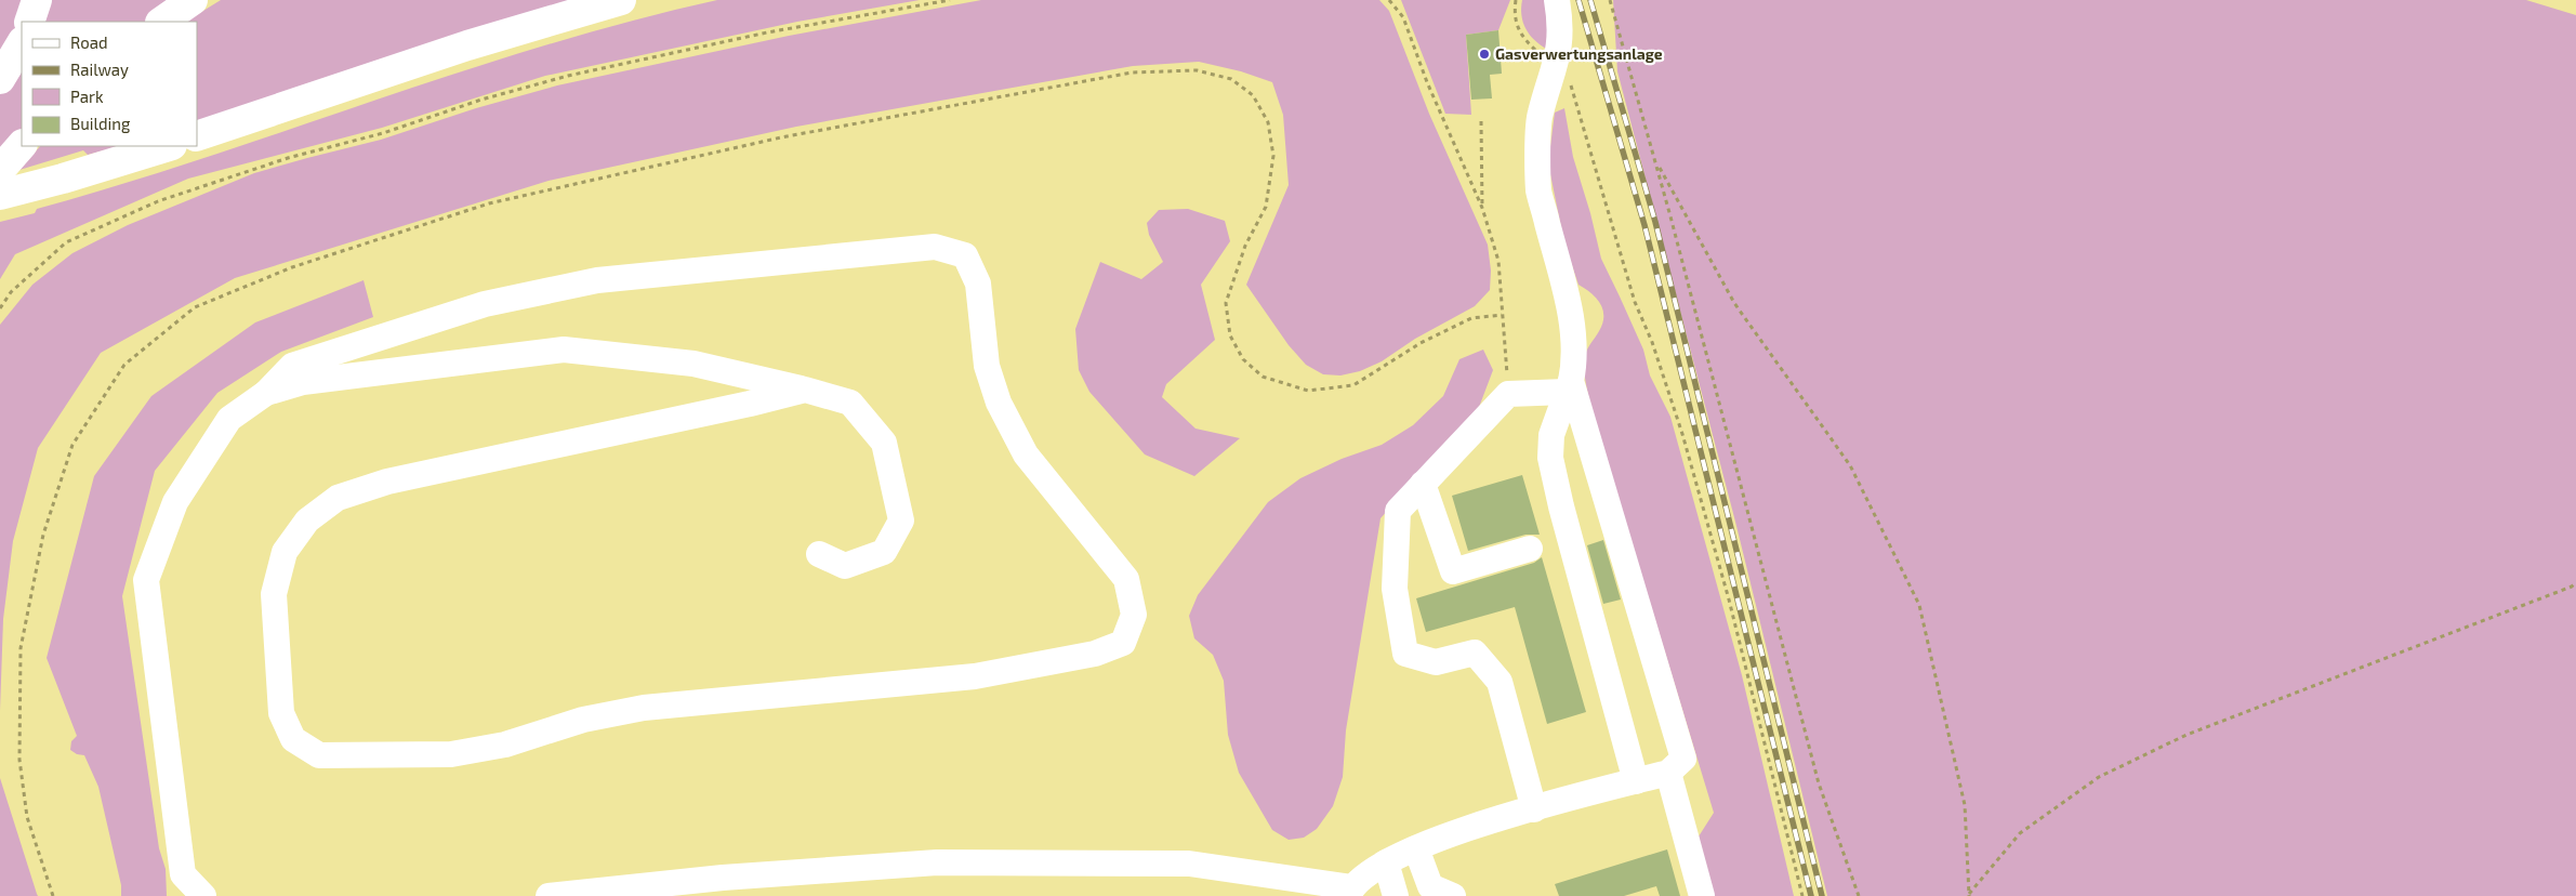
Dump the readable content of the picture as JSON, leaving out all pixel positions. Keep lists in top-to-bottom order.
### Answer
{
  "places": ["Gasverwertungsanlage"],
  "legend": [
    "Road",
    "Railway",
    "Park",
    "Building"
  ]
}
